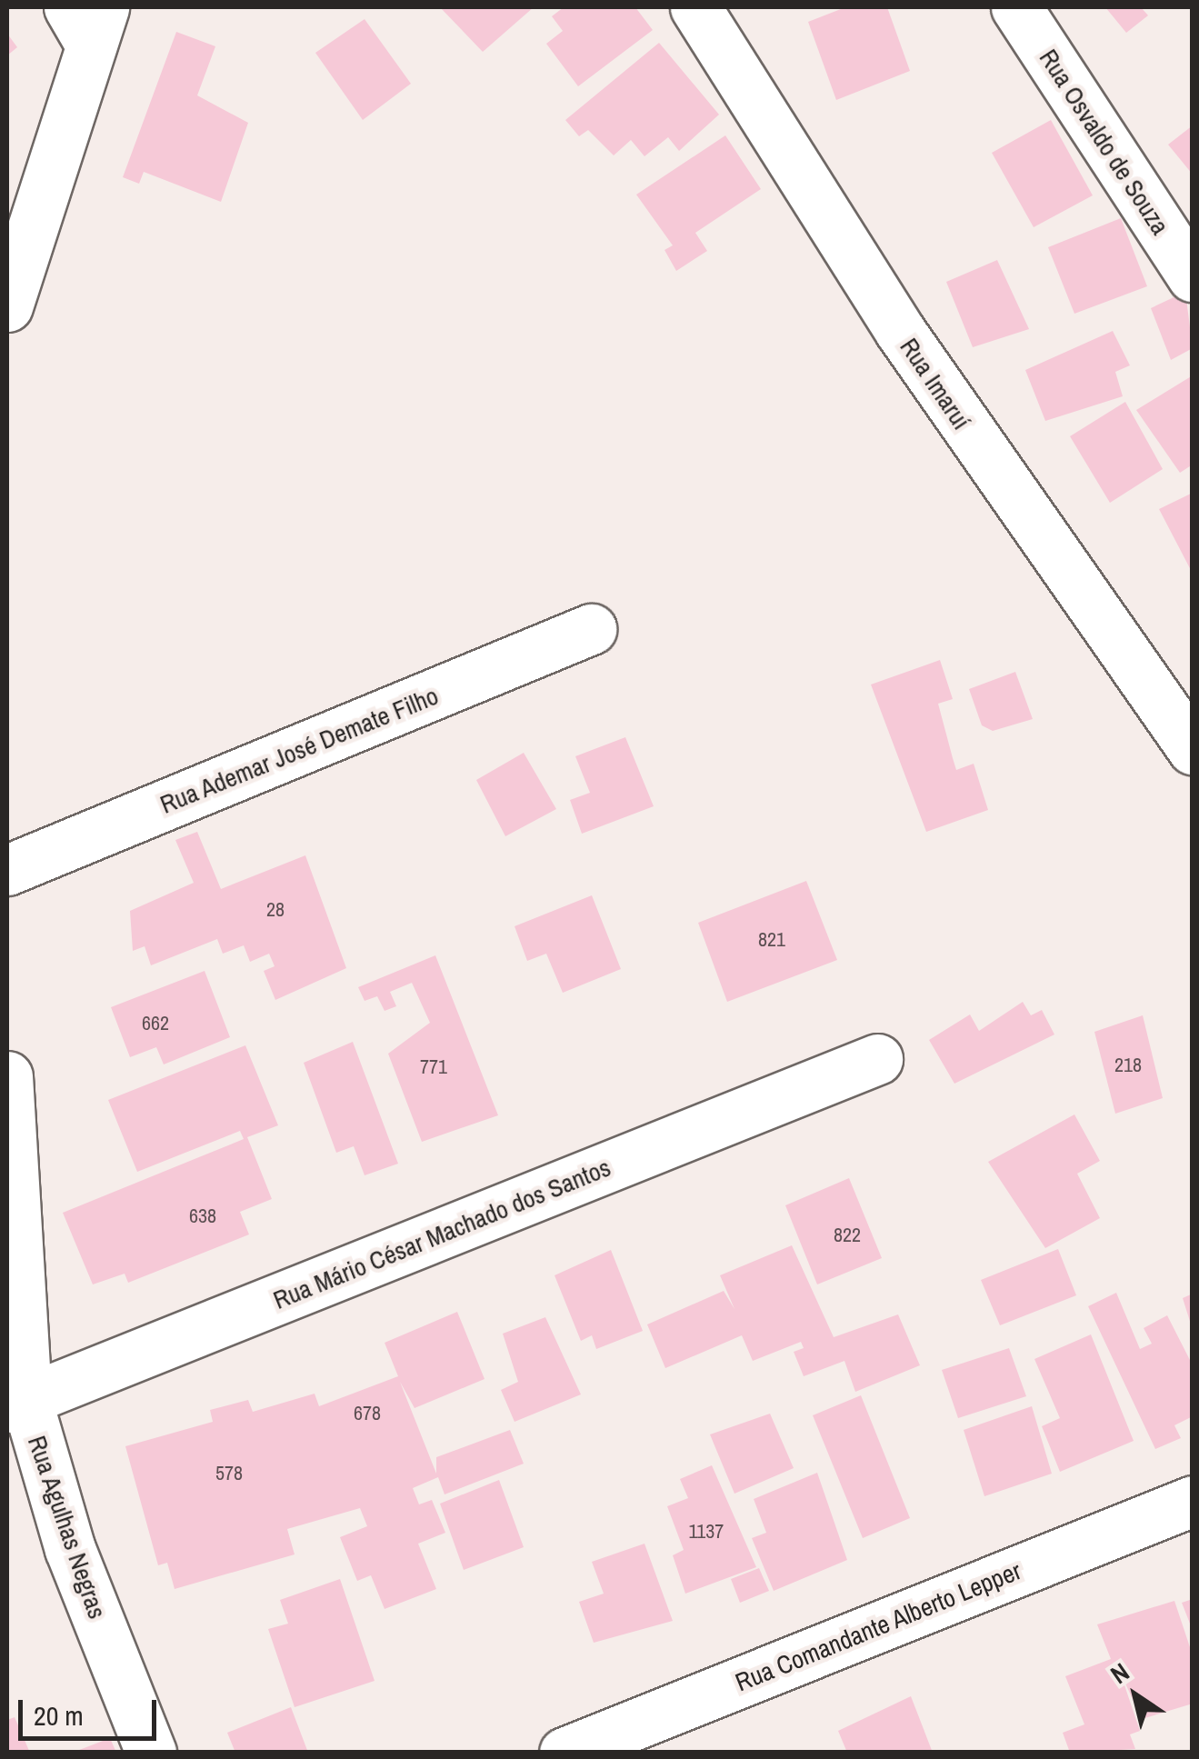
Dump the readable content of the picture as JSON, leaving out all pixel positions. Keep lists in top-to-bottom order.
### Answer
{
  "streets": {
    "street": [
      "Rua Osvaldo de Souza",
      "Rua Imaruí",
      "Rua Ademar José Demate Filho",
      "Rua Mário César Machado dos Santos",
      "Rua Agulhas Negras",
      "Rua Comandante Alberto Lepper"
    ]
  },
  "crossings": [
    ["Rua Mário César Machado dos Santos", "Rua Agulhas Negras"]
  ],
  "house_numbers": [
    "28",
    "821",
    "662",
    "218",
    "771",
    "638",
    "822",
    "678",
    "578",
    "1137"
  ],
  "scale_bar": "20 m",
  "north": "top left"
}
